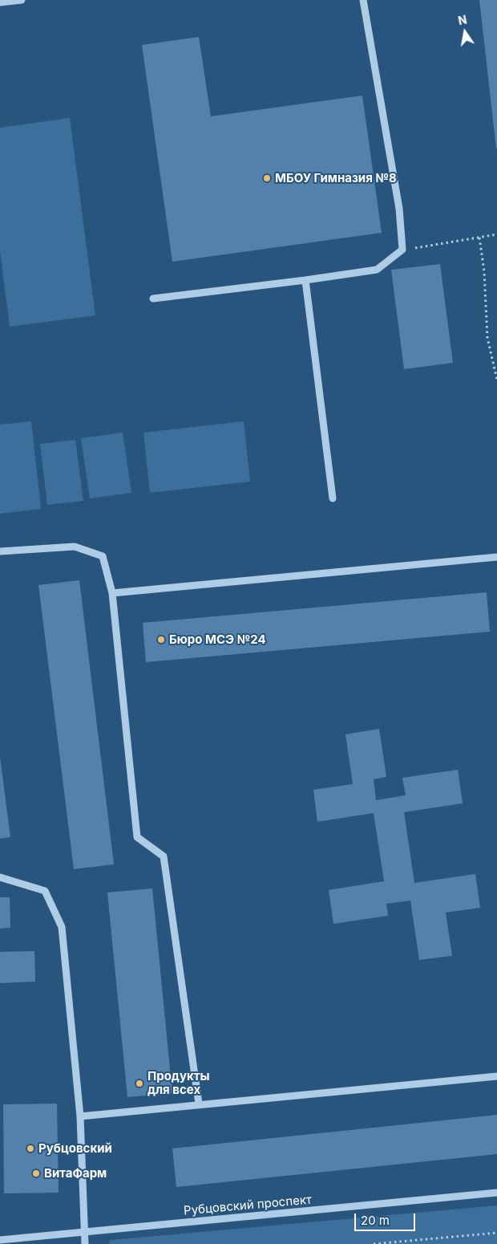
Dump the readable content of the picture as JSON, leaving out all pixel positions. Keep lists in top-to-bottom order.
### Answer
{
  "streets": {
    "street": ["Рубцовский проспект"]
  },
  "places": [
    "МБОУ Гимназия №8",
    "Бюро МСЭ №24",
    "Продукты для всех",
    "Рубцовский",
    "ВитаФарм"
  ],
  "scale_bar": "20 m",
  "north": "top"
}
